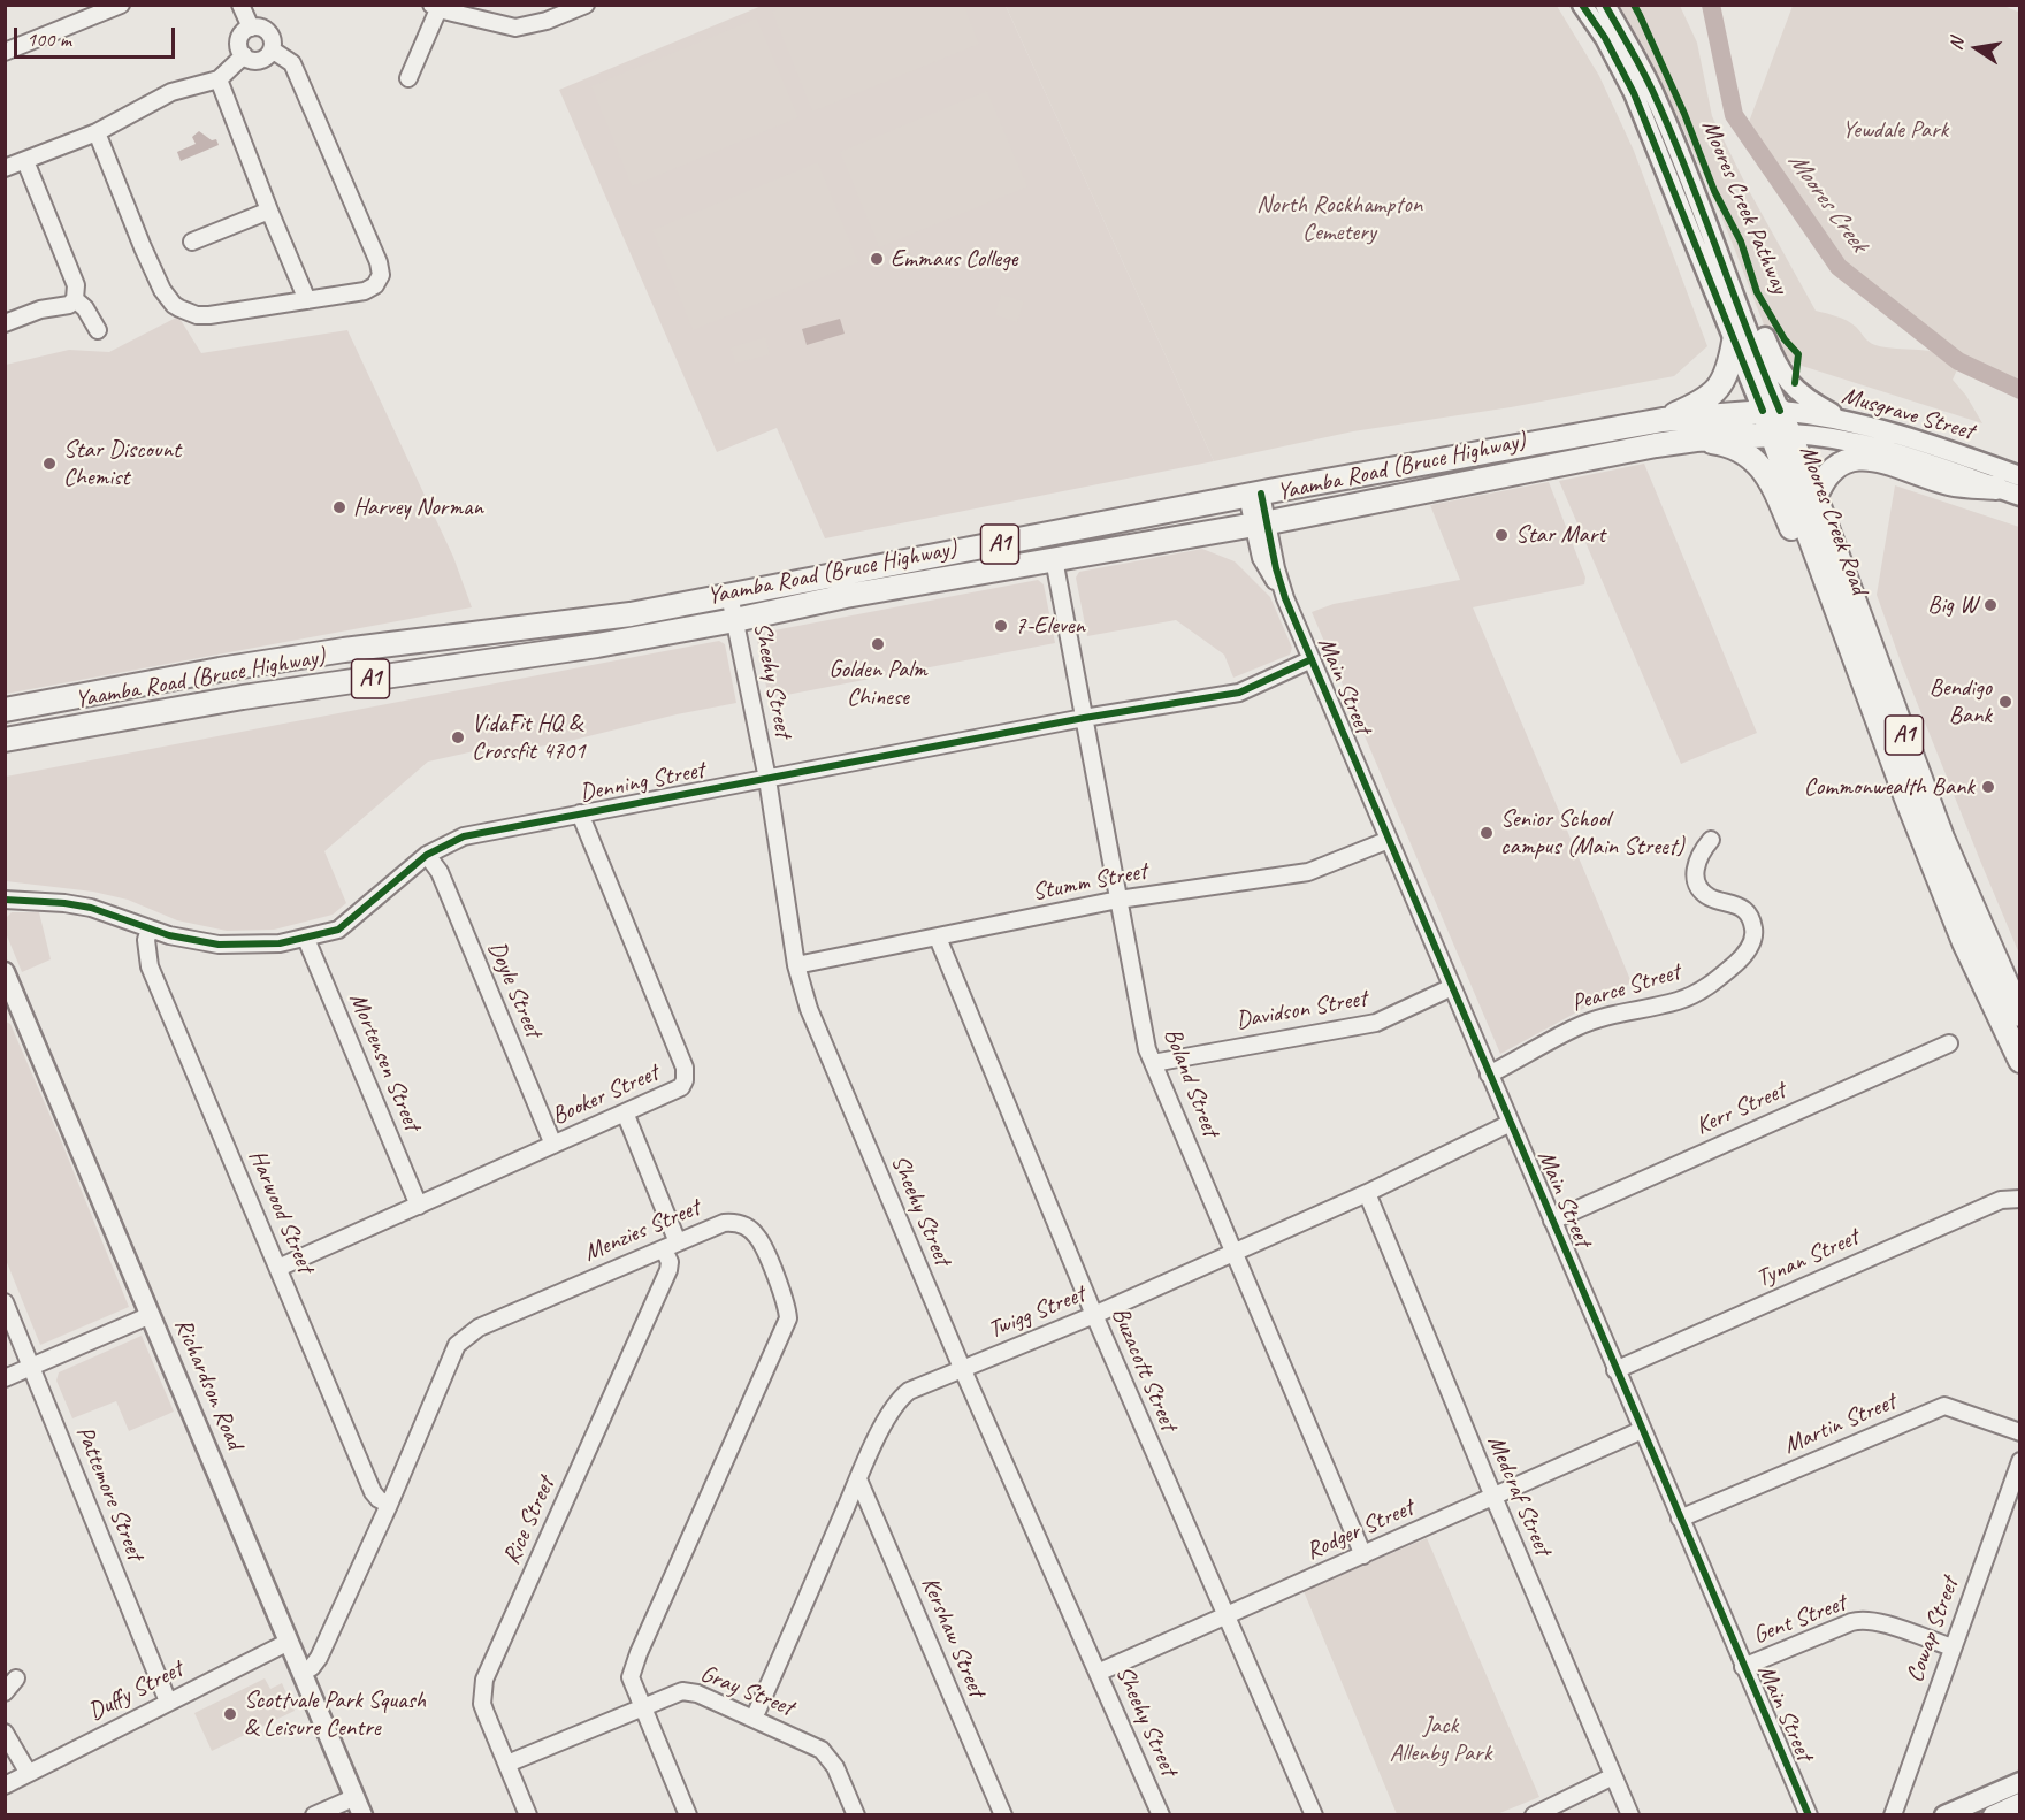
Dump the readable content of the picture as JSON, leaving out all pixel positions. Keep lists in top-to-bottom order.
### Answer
{
  "streets": {
    "highway": ["Yaamba Road (Bruce Highway)", "Moores Creek Road", "A1"],
    "main road": ["Musgrave Street", "Richardson Road"],
    "street": [
      "Sheehy Street",
      "Main Street",
      "Denning Street",
      "Stumm Street",
      "Pearce Street",
      "Doyle Street",
      "Davidson Street",
      "Mortensen Street",
      "Boland Street",
      "Booker Street",
      "Kerr Street",
      "Harwood Street",
      "Menzies Street",
      "Tynan Street",
      "Twigg Street",
      "Buzacott Street",
      "Martin Street",
      "Pattemore Street",
      "Medcraf Street",
      "Rice Street",
      "Rodger Street",
      "Gent Street",
      "Cowap Street",
      "Kershaw Street",
      "Duffy Street",
      "Gray Street"
    ],
    "cycle path": ["Moores Creek Pathway"]
  },
  "crossings": [
    ["Musgrave Street", "Yaamba Road (Bruce Highway)"],
    ["Musgrave Street", "Moores Creek Road"],
    ["Yaamba Road (Bruce Highway)", "Moores Creek Road"],
    ["Yaamba Road (Bruce Highway)", "A1"],
    ["Yaamba Road (Bruce Highway)", "Sheehy Street"],
    ["Yaamba Road (Bruce Highway)", "Main Street"],
    ["Yaamba Road (Bruce Highway)", "Boland Street"],
    ["Moores Creek Road", "A1"],
    ["Sheehy Street", "Denning Street"],
    ["Sheehy Street", "Stumm Street"],
    ["Sheehy Street", "Twigg Street"],
    ["Sheehy Street", "Rodger Street"],
    ["Main Street", "Denning Street"],
    ["Main Street", "Stumm Street"],
    ["Main Street", "Pearce Street"],
    ["Main Street", "Davidson Street"],
    ["Main Street", "Kerr Street"],
    ["Main Street", "Tynan Street"],
    ["Main Street", "Twigg Street"],
    ["Main Street", "Martin Street"],
    ["Main Street", "Rodger Street"],
    ["Main Street", "Gent Street"],
    ["Denning Street", "Doyle Street"],
    ["Denning Street", "Mortensen Street"],
    ["Denning Street", "Boland Street"],
    ["Denning Street", "Booker Street"],
    ["Denning Street", "Harwood Street"],
    ["Stumm Street", "Boland Street"],
    ["Stumm Street", "Buzacott Street"],
    ["Doyle Street", "Booker Street"],
    ["Davidson Street", "Boland Street"],
    ["Mortensen Street", "Booker Street"],
    ["Boland Street", "Twigg Street"],
    ["Boland Street", "Rodger Street"],
    ["Booker Street", "Harwood Street"],
    ["Booker Street", "Rice Street"],
    ["Harwood Street", "Menzies Street"],
    ["Menzies Street", "Richardson Road"],
    ["Menzies Street", "Rice Street"],
    ["Menzies Street", "Gray Street"],
    ["Twigg Street", "Buzacott Street"],
    ["Twigg Street", "Medcraf Street"],
    ["Twigg Street", "Kershaw Street"],
    ["Twigg Street", "Gray Street"],
    ["Buzacott Street", "Rodger Street"],
    ["Richardson Road", "Duffy Street"],
    ["Pattemore Street", "Duffy Street"],
    ["Medcraf Street", "Rodger Street"],
    ["Rice Street", "Gray Street"],
    ["Gent Street", "Cowap Street"]
  ],
  "water": ["Moores Creek"],
  "parks": ["Yewdale Park", "North Rockhampton Cemetery", "Jack Allenby Park"],
  "places": [
    "Emmaus College",
    "Star Discount Chemist",
    "Harvey Norman",
    "Star Mart",
    "Big W",
    "7-Eleven",
    "Golden Palm Chinese",
    "Bendigo Bank",
    "VidaFit HQ & Crossfit 4701",
    "Commonwealth Bank",
    "Senior School campus (Main Street)",
    "Scottvale Park Squash & Leisure Centre"
  ],
  "scale_bar": "100 m",
  "north": "left"
}
